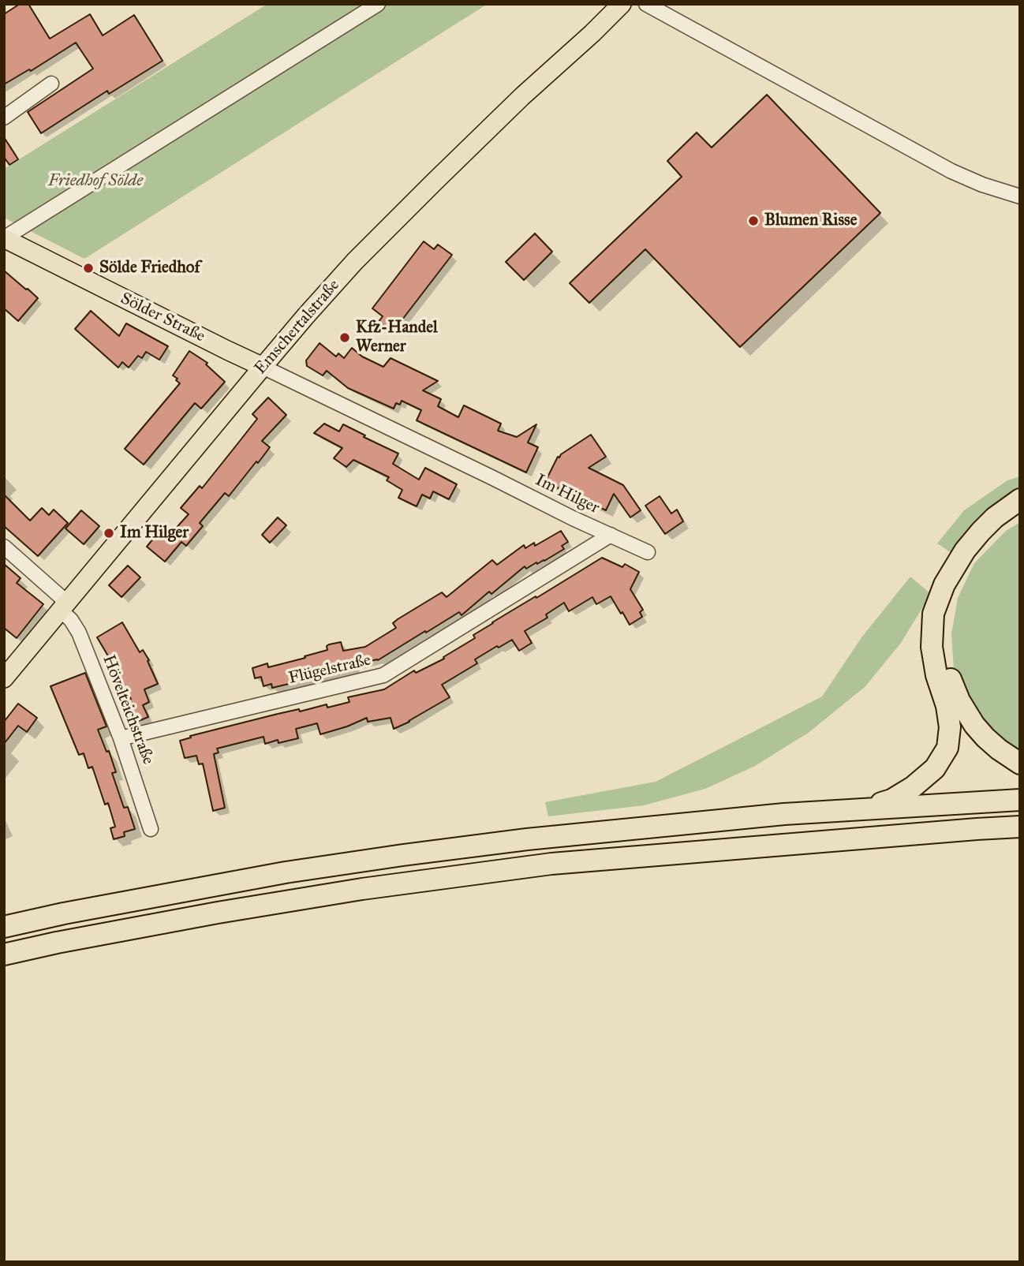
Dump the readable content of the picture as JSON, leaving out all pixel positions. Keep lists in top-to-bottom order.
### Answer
{
  "streets": {
    "main road": ["Sölder Straße", "Emschertalstraße"],
    "street": ["Im Hilger", "Flügelstraße", "Hövelteichstraße"]
  },
  "crossings": [
    ["Sölder Straße", "Emschertalstraße"],
    ["Sölder Straße", "Im Hilger"],
    ["Emschertalstraße", "Im Hilger"],
    ["Emschertalstraße", "Hövelteichstraße"],
    ["Im Hilger", "Flügelstraße"],
    ["Flügelstraße", "Hövelteichstraße"]
  ],
  "parks": ["Friedhof Sölde"],
  "places": [
    "Blumen Risse",
    "Sölde Friedhof",
    "Kfz-Handel Werner",
    "Im Hilger"
  ]
}
